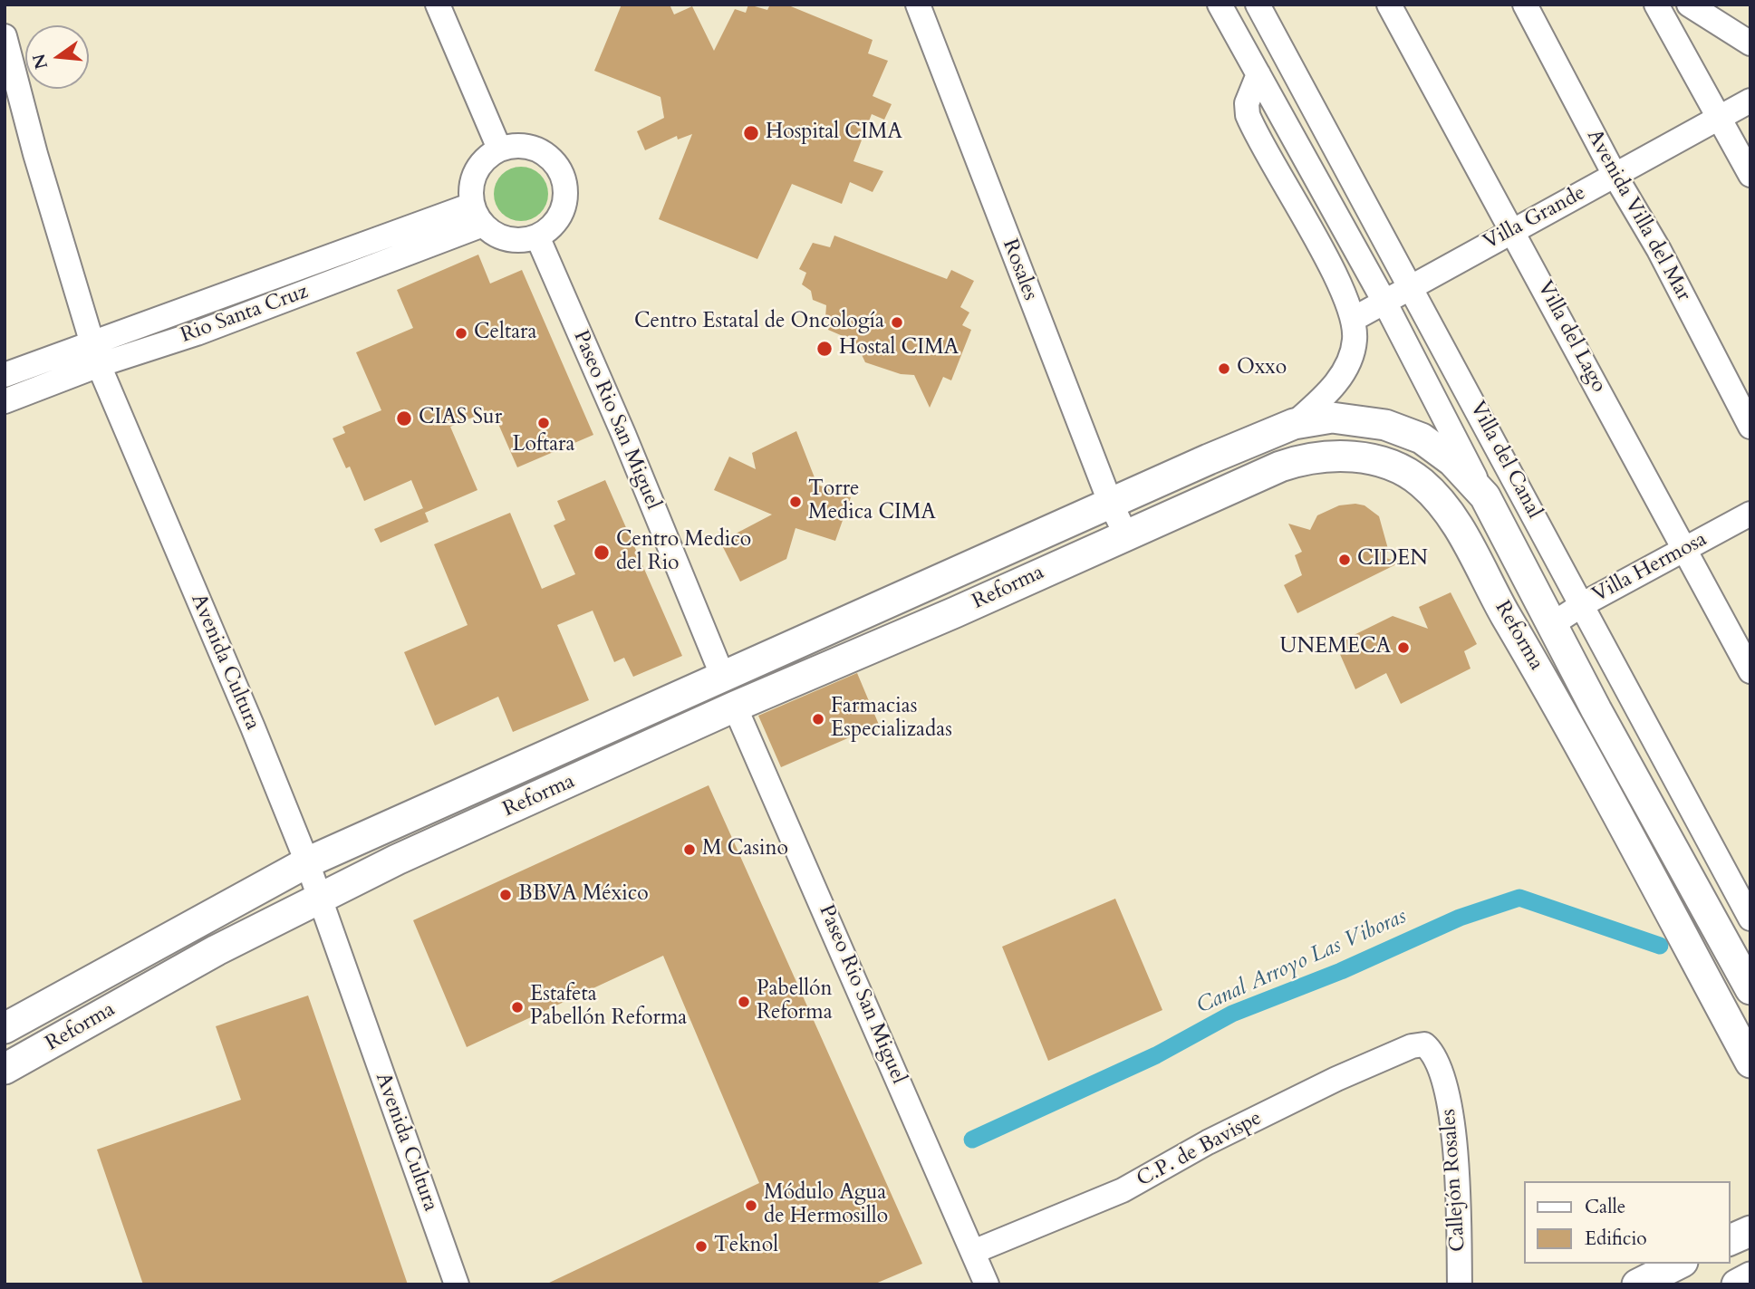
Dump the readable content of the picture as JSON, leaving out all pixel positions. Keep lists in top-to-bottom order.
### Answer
{
  "streets": {
    "main road": ["Reforma"],
    "street": [
      "Avenida Villa del Mar",
      "Villa Grande",
      "Rosales",
      "Rio Santa Cruz",
      "Villa del Lago",
      "Paseo Rio San Miguel",
      "Villa del Canal",
      "Villa Hermosa",
      "Avenida Cultura",
      "C.P. de Bavispe",
      "Callejón Rosales"
    ]
  },
  "crossings": [
    ["Avenida Villa del Mar", "Villa Grande"],
    ["Villa Grande", "Villa del Lago"],
    ["Villa Grande", "Villa del Canal"],
    ["Rosales", "Reforma"],
    ["Rio Santa Cruz", "Paseo Rio San Miguel"],
    ["Rio Santa Cruz", "Avenida Cultura"],
    ["Villa del Lago", "Villa Hermosa"],
    ["Paseo Rio San Miguel", "Reforma"],
    ["Paseo Rio San Miguel", "C.P. de Bavispe"],
    ["Villa del Canal", "Villa Hermosa"],
    ["Villa del Canal", "Reforma"],
    ["Villa Hermosa", "Reforma"],
    ["Reforma", "Avenida Cultura"],
    ["C.P. de Bavispe", "Callejón Rosales"]
  ],
  "water": ["Canal Arroyo Las Viboras"],
  "places": [
    "Hospital CIMA",
    "Centro Estatal de Oncología",
    "Celtara",
    "Hostal CIMA",
    "Oxxo",
    "CIAS Sur",
    "Loftara",
    "Torre Medica CIMA",
    "Centro Medico del Rio",
    "CIDEN",
    "UNEMECA",
    "Farmacias Especializadas",
    "M Casino",
    "BBVA México",
    "Pabellón Reforma",
    "Estafeta Pabellón Reforma",
    "Módulo Agua de Hermosillo",
    "Teknol"
  ],
  "legend": ["Calle", "Edificio"],
  "north": "left"
}
